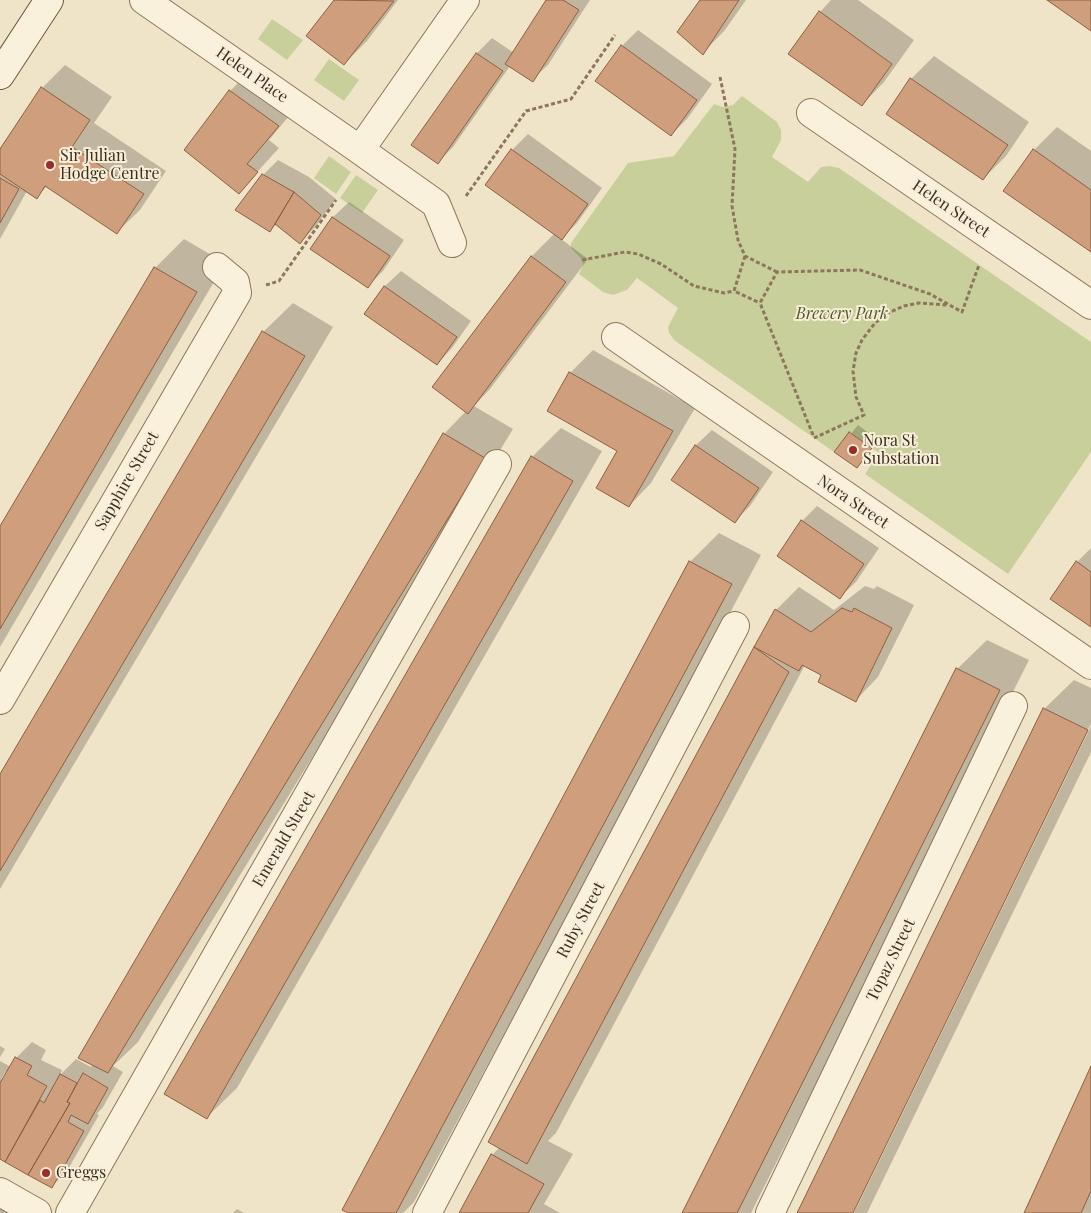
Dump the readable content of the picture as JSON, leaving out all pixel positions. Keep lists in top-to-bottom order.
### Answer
{
  "streets": {
    "street": [
      "Helen Place",
      "Helen Street",
      "Sapphire Street",
      "Nora Street",
      "Emerald Street",
      "Ruby Street",
      "Topaz Street"
    ]
  },
  "parks": ["Brewery Park"],
  "places": ["Sir Julian Hodge Centre", "Nora St Substation", "Greggs"]
}
